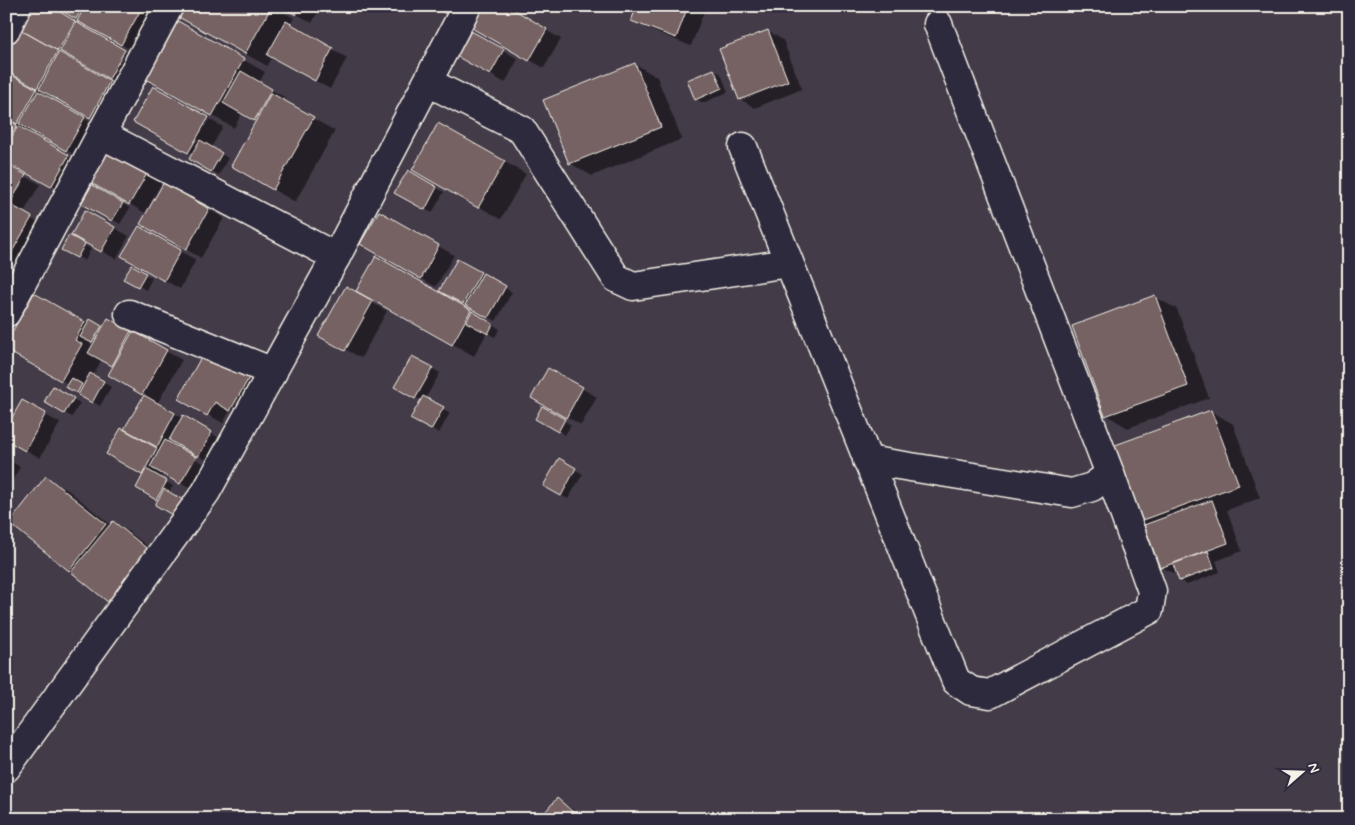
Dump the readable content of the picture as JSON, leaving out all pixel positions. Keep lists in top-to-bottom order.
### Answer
{
  "north": "right"
}
